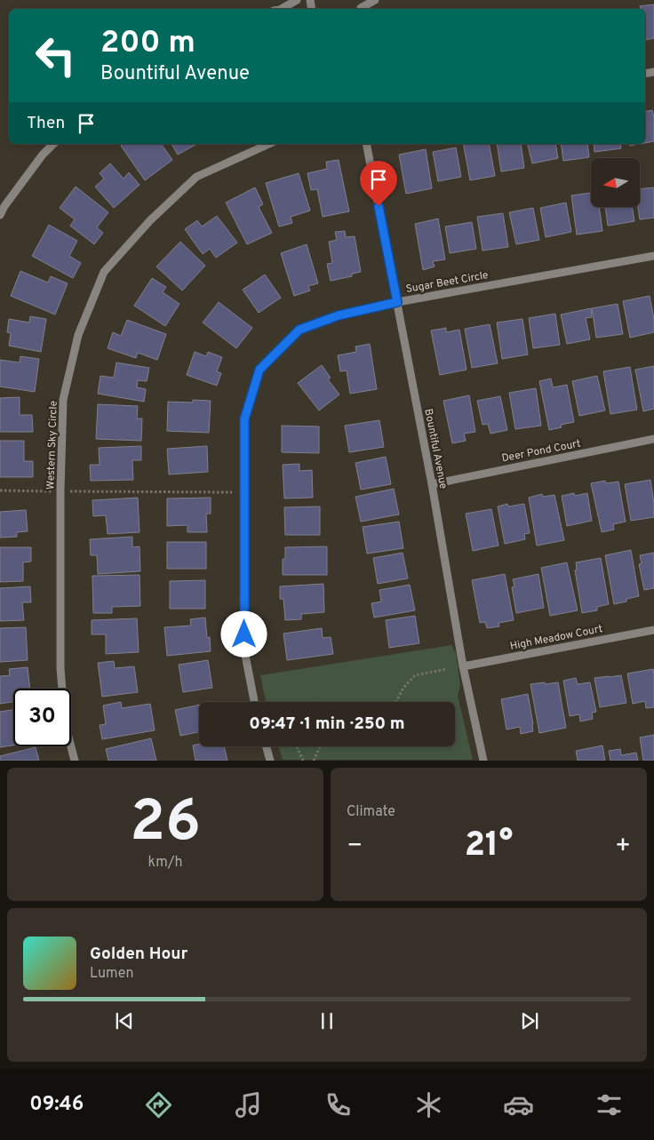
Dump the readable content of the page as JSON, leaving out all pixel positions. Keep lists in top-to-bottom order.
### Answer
{
  "streets": {
    "street": [
      "Sugar Beet Circle",
      "Western Sky Circle",
      "Bountiful Avenue",
      "Deer Pond Court",
      "High Meadow Court"
    ]
  },
  "crossings": [
    ["Sugar Beet Circle", "Bountiful Avenue"],
    ["Bountiful Avenue", "Deer Pond Court"],
    ["Bountiful Avenue", "High Meadow Court"]
  ],
  "north": "left",
  "page": {
    "turn": ["200 m", "Bountiful Avenue"],
    "then": "Then",
    "limit": "30",
    "trip": "09:47 · 1 min · 250 m",
    "tile": [
      ["26", "km/h"],
      "Climate"
    ],
    "heat": ["−", "21°", "+"],
    "song": ["Golden Hour", "Lumen"],
    "tabs": "09:46"
  }
}
